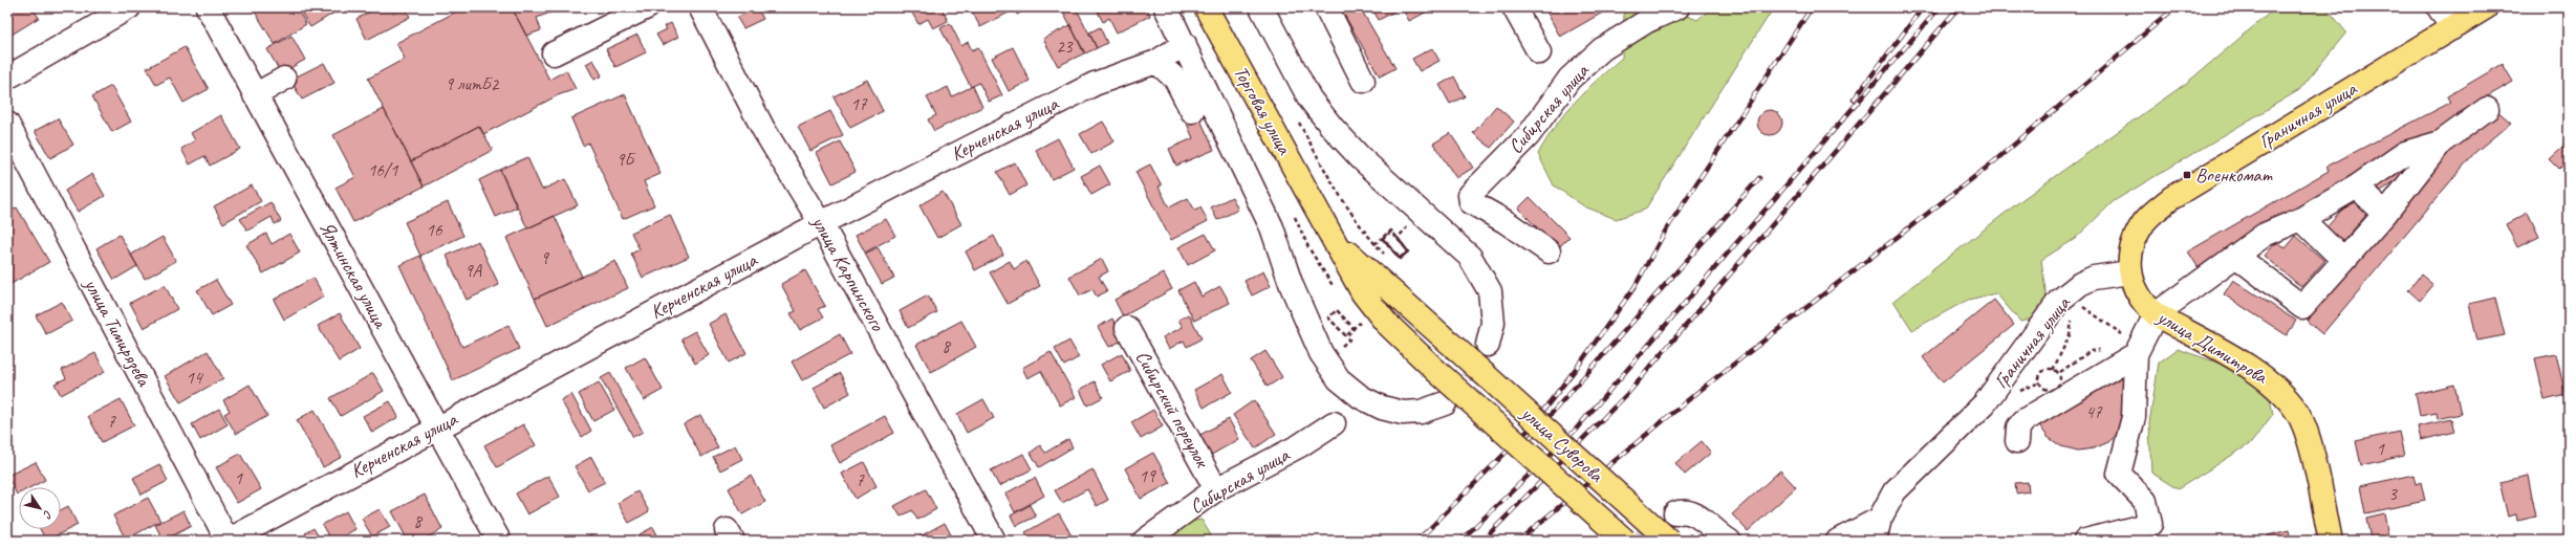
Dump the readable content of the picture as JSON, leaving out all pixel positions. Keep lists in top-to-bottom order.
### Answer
{
  "streets": {
    "main road": [
      "Торговая улица",
      "Граничная улица",
      "улица Димитрова",
      "улица Суворова"
    ],
    "street": [
      "Сибирская улица",
      "Керченская улица",
      "улица Карпинского",
      "Ялтинская улица",
      "улица Тимирязева",
      "Сибирский переулок"
    ]
  },
  "crossings": [
    ["Сибирская улица", "Сибирский переулок"],
    ["Торговая улица", "улица Суворова"],
    ["Граничная улица", "улица Димитрова"],
    ["Керченская улица", "улица Карпинского"],
    ["Керченская улица", "Ялтинская улица"],
    ["Керченская улица", "улица Тимирязева"]
  ],
  "places": {
    "transit": ["Военкомат"]
  },
  "house_numbers": [
    "23",
    "9 литБ2",
    "17",
    "9Б",
    "16/1",
    "16",
    "9",
    "9А",
    "8",
    "14",
    "47",
    "7",
    "1",
    "19",
    "1",
    "7",
    "3",
    "8"
  ],
  "north": "bottom right"
}
